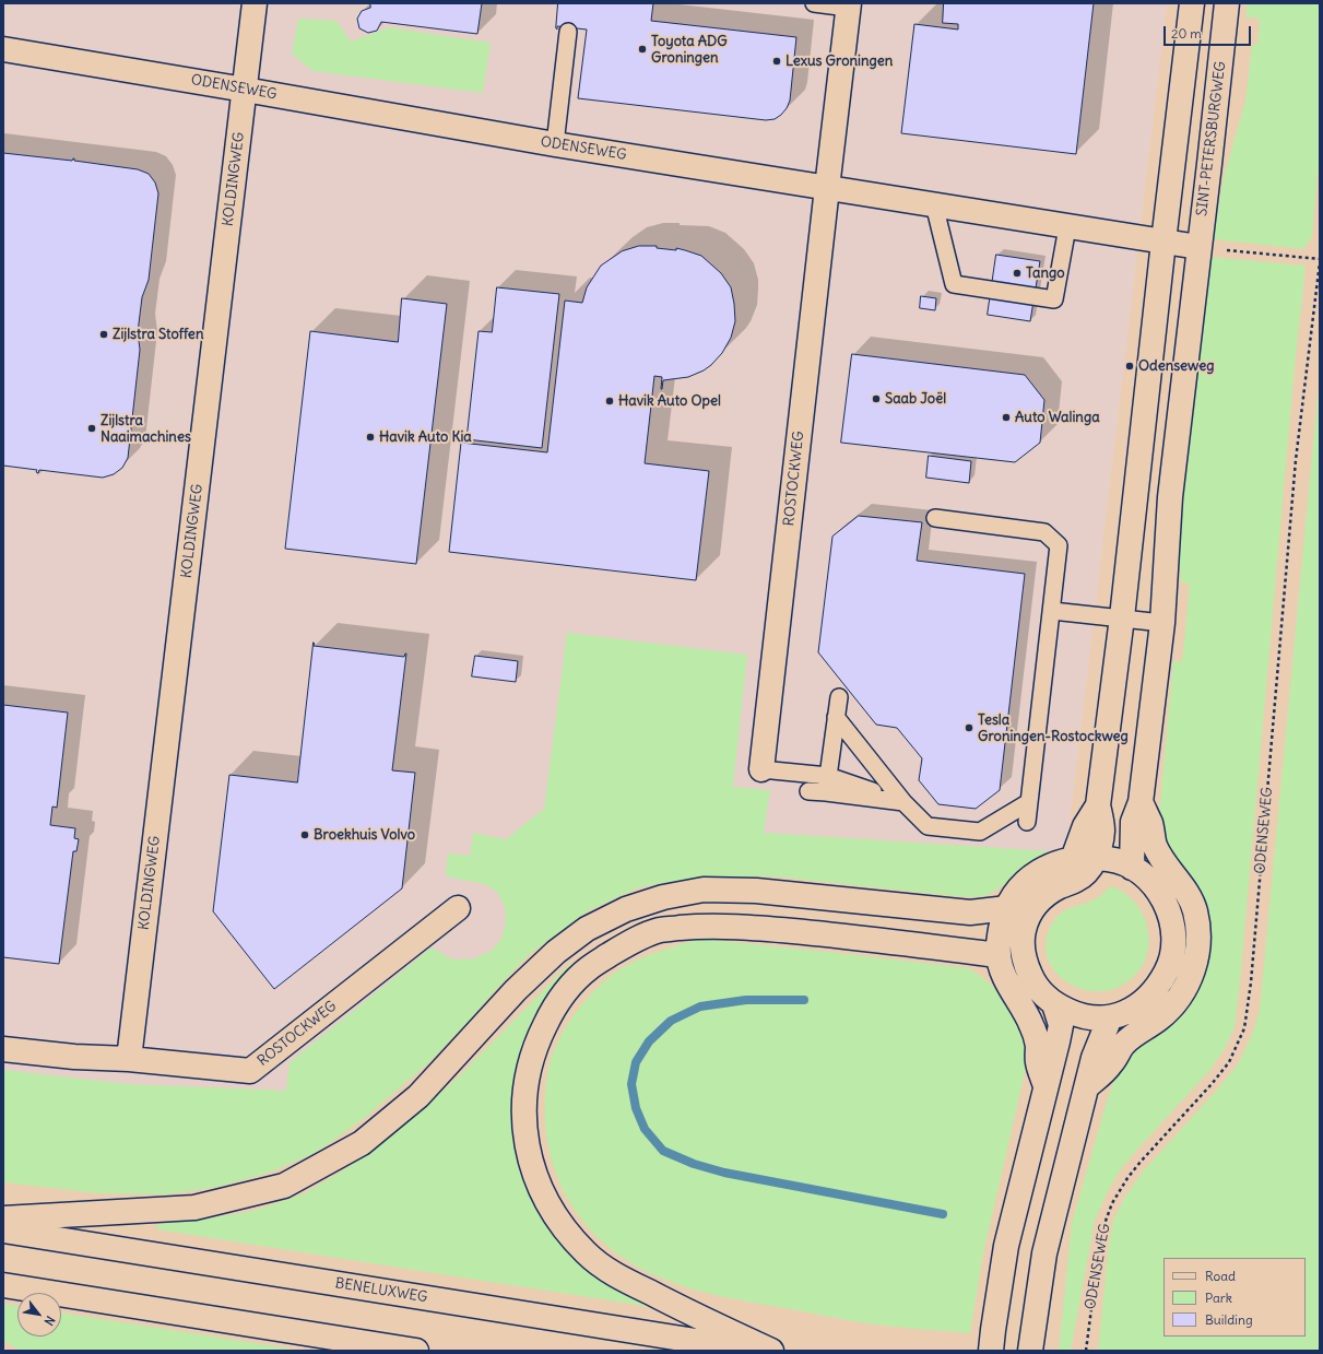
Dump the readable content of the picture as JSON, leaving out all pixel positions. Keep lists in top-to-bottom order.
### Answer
{
  "streets": {
    "main road": [
      "ODENSEWEG",
      "SINT-PETERSBURGWEG",
      "KOLDINGWEG",
      "ROSTOCKWEG",
      "BENELUXWEG"
    ]
  },
  "crossings": [
    ["ODENSEWEG", "SINT-PETERSBURGWEG"],
    ["ODENSEWEG", "KOLDINGWEG"],
    ["ODENSEWEG", "ROSTOCKWEG"],
    ["KOLDINGWEG", "ROSTOCKWEG"]
  ],
  "places": [
    "Toyota ADG Groningen",
    "Lexus Groningen",
    "Tango",
    "Zijlstra Stoffen",
    "Odenseweg",
    "Saab Joël",
    "Havik Auto Opel",
    "Auto Walinga",
    "Zijlstra Naaimachines",
    "Havik Auto Kia",
    "Tesla Groningen-Rostockweg",
    "Broekhuis Volvo"
  ],
  "legend": ["Road", "Park", "Building"],
  "scale_bar": "20 m",
  "north": "bottom right"
}
